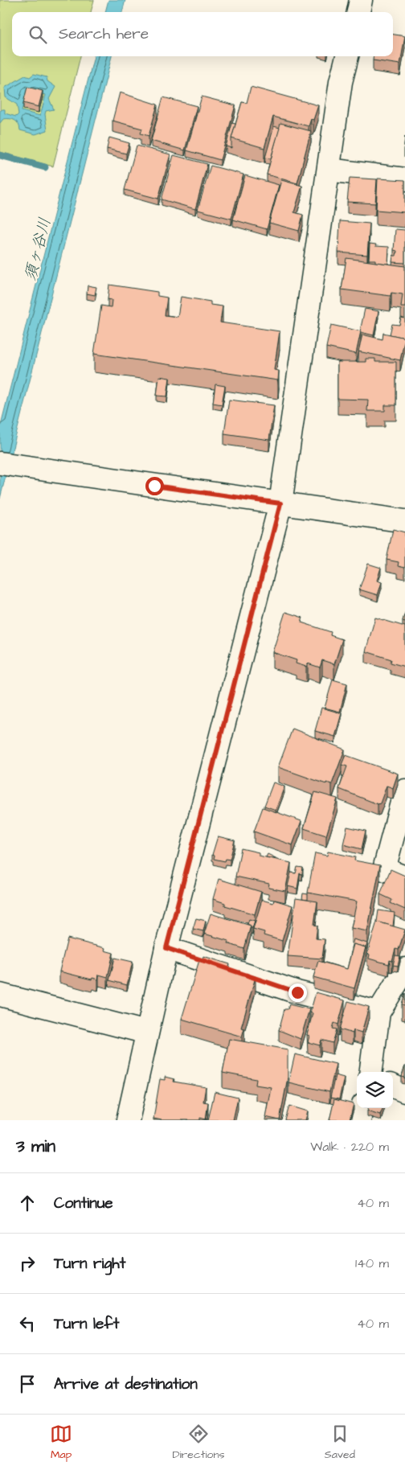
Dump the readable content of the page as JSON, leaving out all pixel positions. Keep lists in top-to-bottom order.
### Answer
{
  "water": ["須ヶ谷川"],
  "page": {
    "search": "Search here",
    "heading": ["3 min", "Walk · 220 m"],
    "list": [
      ["Continue", "40 m"],
      ["Turn right", "140 m"],
      ["Turn left", "40 m"],
      "Arrive at destination"
    ],
    "nav": ["Map", "Directions", "Saved"]
  }
}
